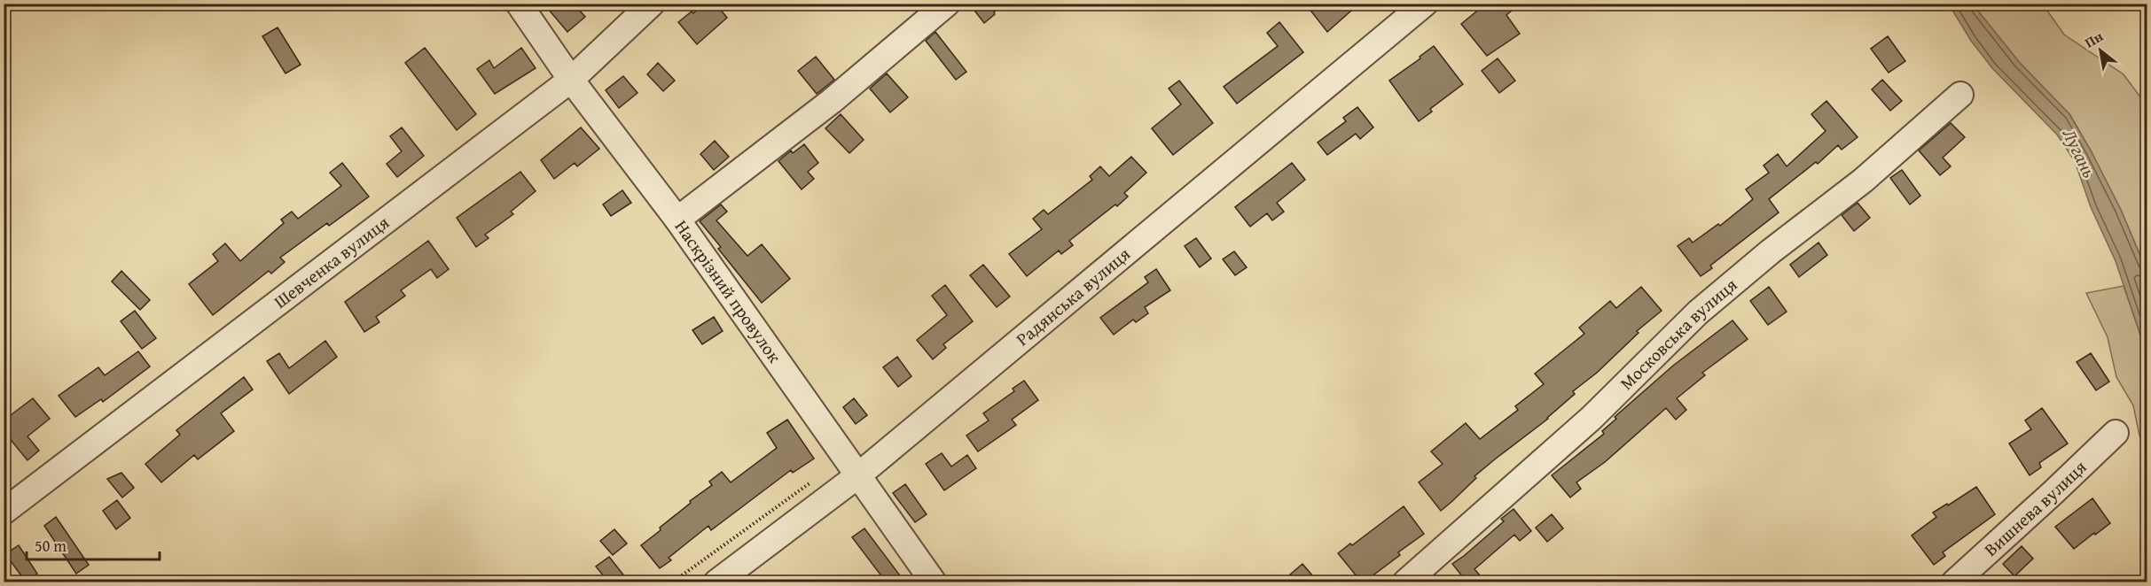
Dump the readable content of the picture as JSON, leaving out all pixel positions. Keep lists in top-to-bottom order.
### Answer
{
  "streets": {
    "street": [
      "Шевченка вулиця",
      "Наскрізний провулок",
      "Радянська вулиця",
      "Московська вулиця",
      "Вишнева вулиця"
    ]
  },
  "crossings": [
    ["Шевченка вулиця", "Наскрізний провулок"],
    ["Наскрізний провулок", "Радянська вулиця"]
  ],
  "water": ["Лугань"],
  "scale_bar": "50 m",
  "north": "top left"
}
